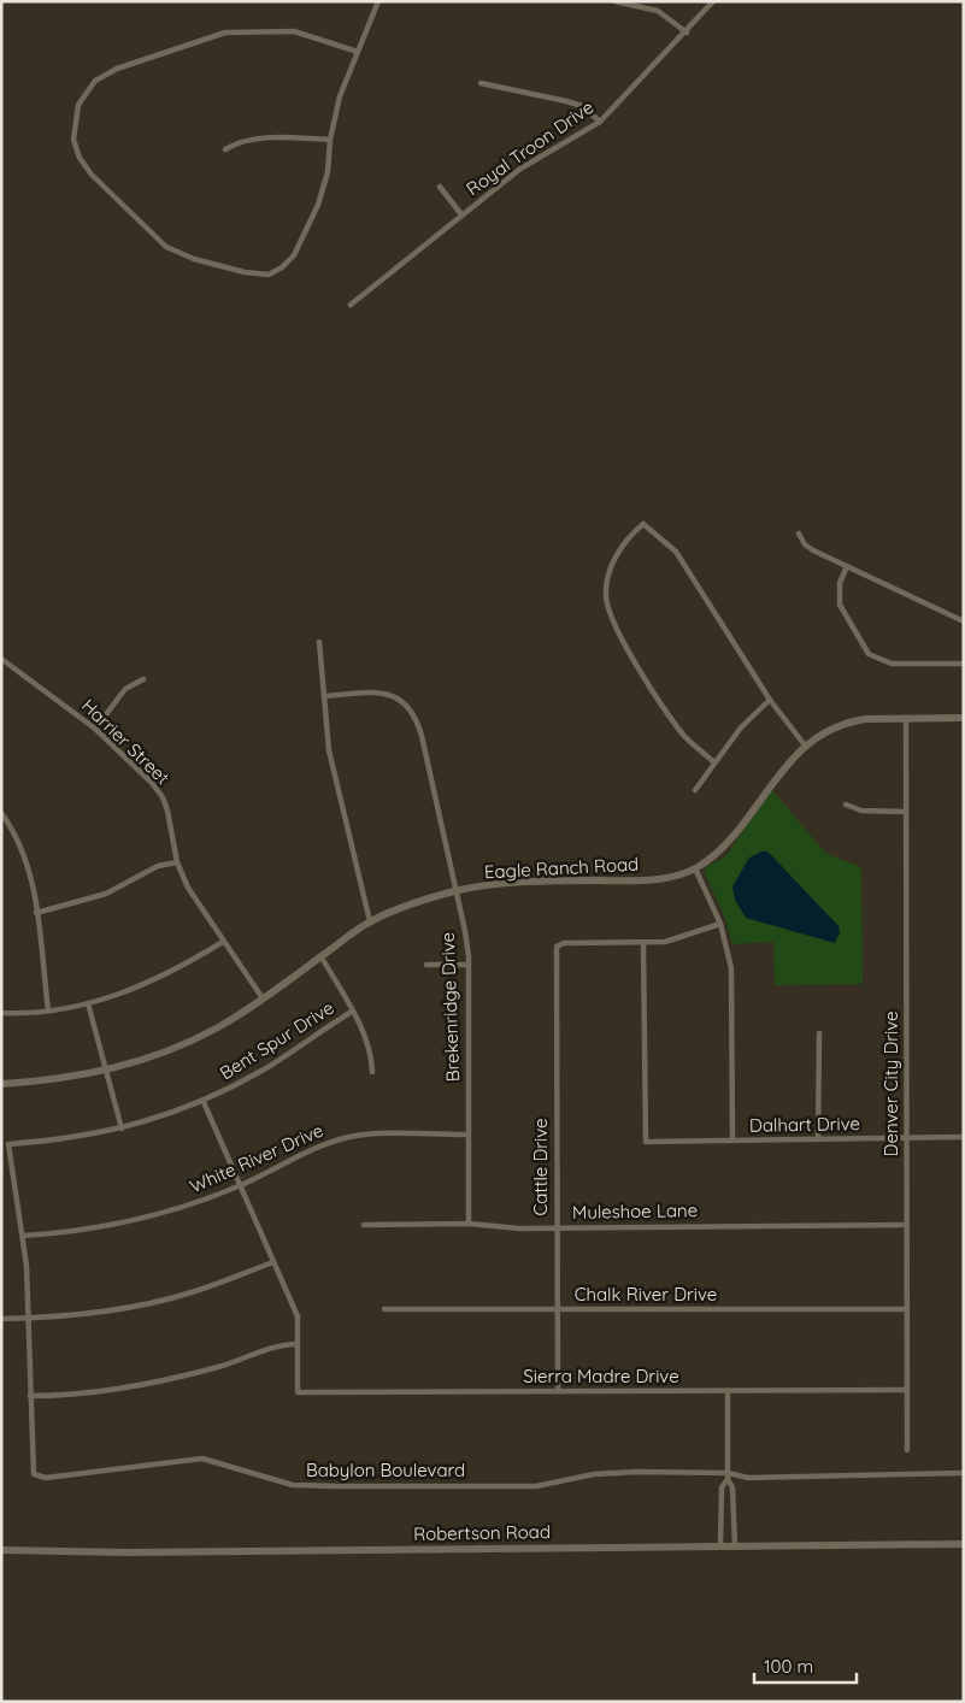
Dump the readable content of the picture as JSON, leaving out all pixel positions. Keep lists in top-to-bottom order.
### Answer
{
  "streets": {
    "street": [
      "Royal Troon Drive",
      "Harrier Street",
      "Eagle Ranch Road",
      "Brekenridge Drive",
      "Bent Spur Drive",
      "Denver City Drive",
      "Dalhart Drive",
      "White River Drive",
      "Cattle Drive",
      "Muleshoe Lane",
      "Chalk River Drive",
      "Sierra Madre Drive",
      "Babylon Boulevard",
      "Robertson Road"
    ]
  },
  "crossings": [
    ["Harrier Street", "Eagle Ranch Road"],
    ["Eagle Ranch Road", "Brekenridge Drive"],
    ["Eagle Ranch Road", "Denver City Drive"],
    ["Brekenridge Drive", "White River Drive"],
    ["Brekenridge Drive", "Muleshoe Lane"],
    ["Bent Spur Drive", "White River Drive"],
    ["Denver City Drive", "Dalhart Drive"],
    ["Denver City Drive", "Muleshoe Lane"],
    ["Denver City Drive", "Chalk River Drive"],
    ["Denver City Drive", "Sierra Madre Drive"],
    ["Dalhart Drive", "Cattle Drive"],
    ["Cattle Drive", "Muleshoe Lane"],
    ["Cattle Drive", "Chalk River Drive"],
    ["Cattle Drive", "Sierra Madre Drive"]
  ],
  "scale_bar": "100 m"
}
